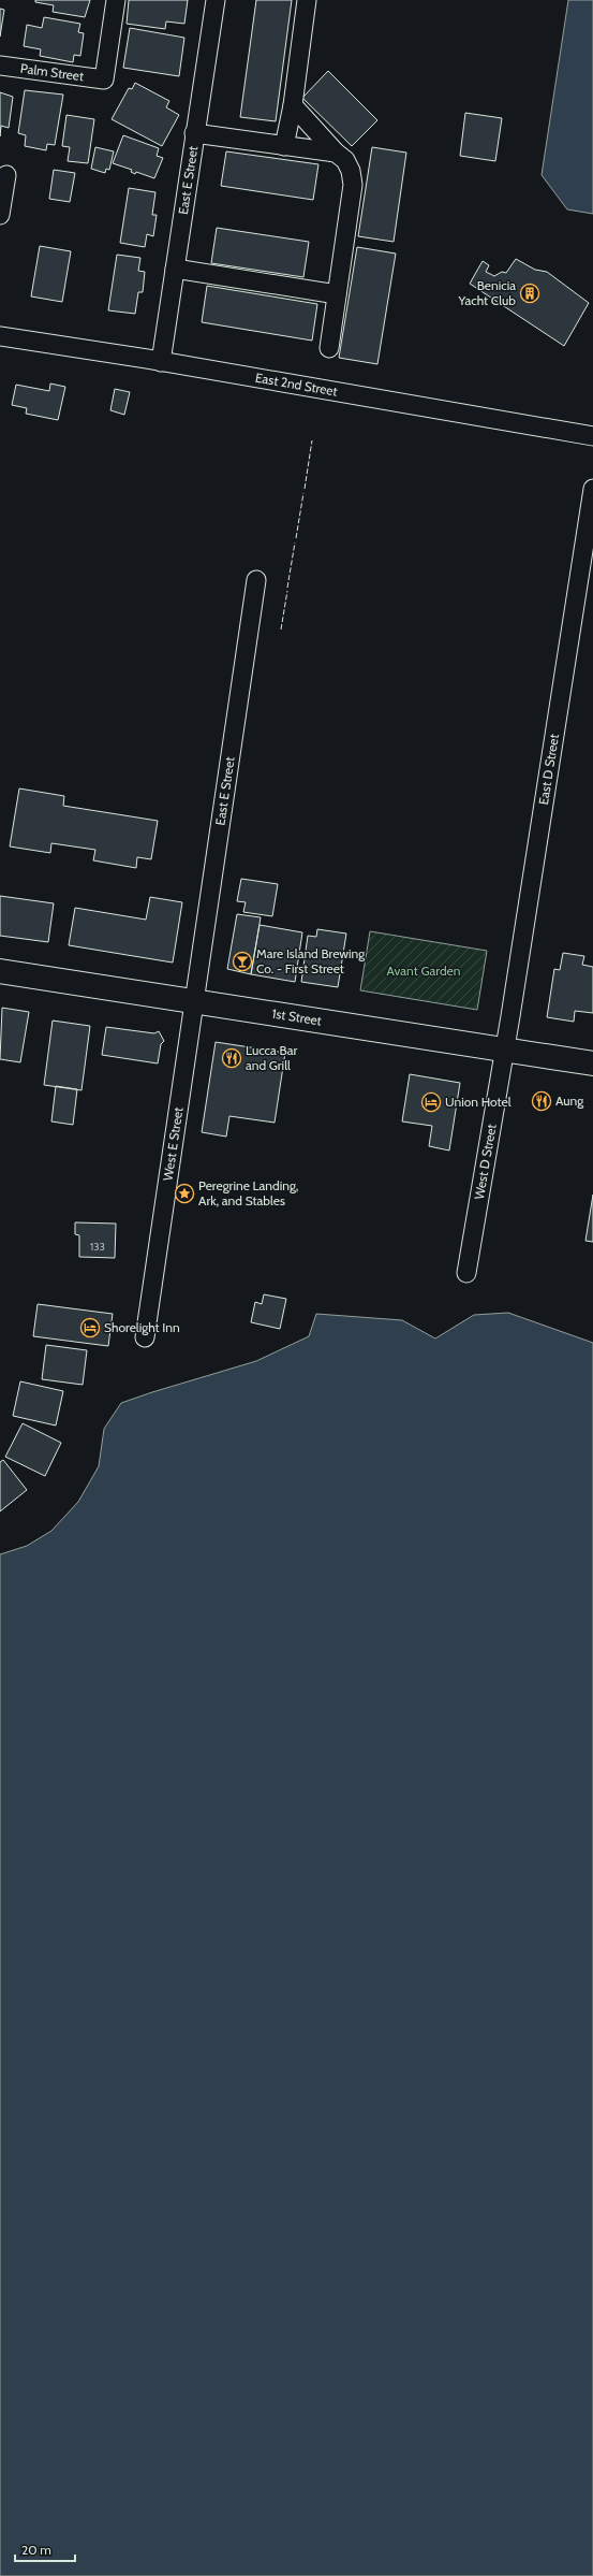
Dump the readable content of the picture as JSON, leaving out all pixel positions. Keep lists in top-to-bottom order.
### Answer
{
  "streets": {
    "main road": ["1st Street"],
    "street": [
      "Palm Street",
      "East E Street",
      "East 2nd Street",
      "East D Street",
      "West E Street",
      "West D Street"
    ]
  },
  "crossings": [
    ["East E Street", "East 2nd Street"],
    ["East E Street", "1st Street"],
    ["East E Street", "West E Street"],
    ["East D Street", "1st Street"],
    ["East D Street", "West D Street"],
    ["1st Street", "West E Street"],
    ["1st Street", "West D Street"]
  ],
  "parks": ["Avant Garden"],
  "places": {
    "building": ["Benicia Yacht Club"],
    "bar": ["Mare Island Brewing Co. - First Street"],
    "restaurant": ["Lucca Bar and Grill", "Aung"],
    "hotel": ["Union Hotel", "Shorelight Inn"],
    "place": ["Peregrine Landing, Ark, and Stables"]
  },
  "house_numbers": ["133"],
  "scale_bar": "20 m"
}
